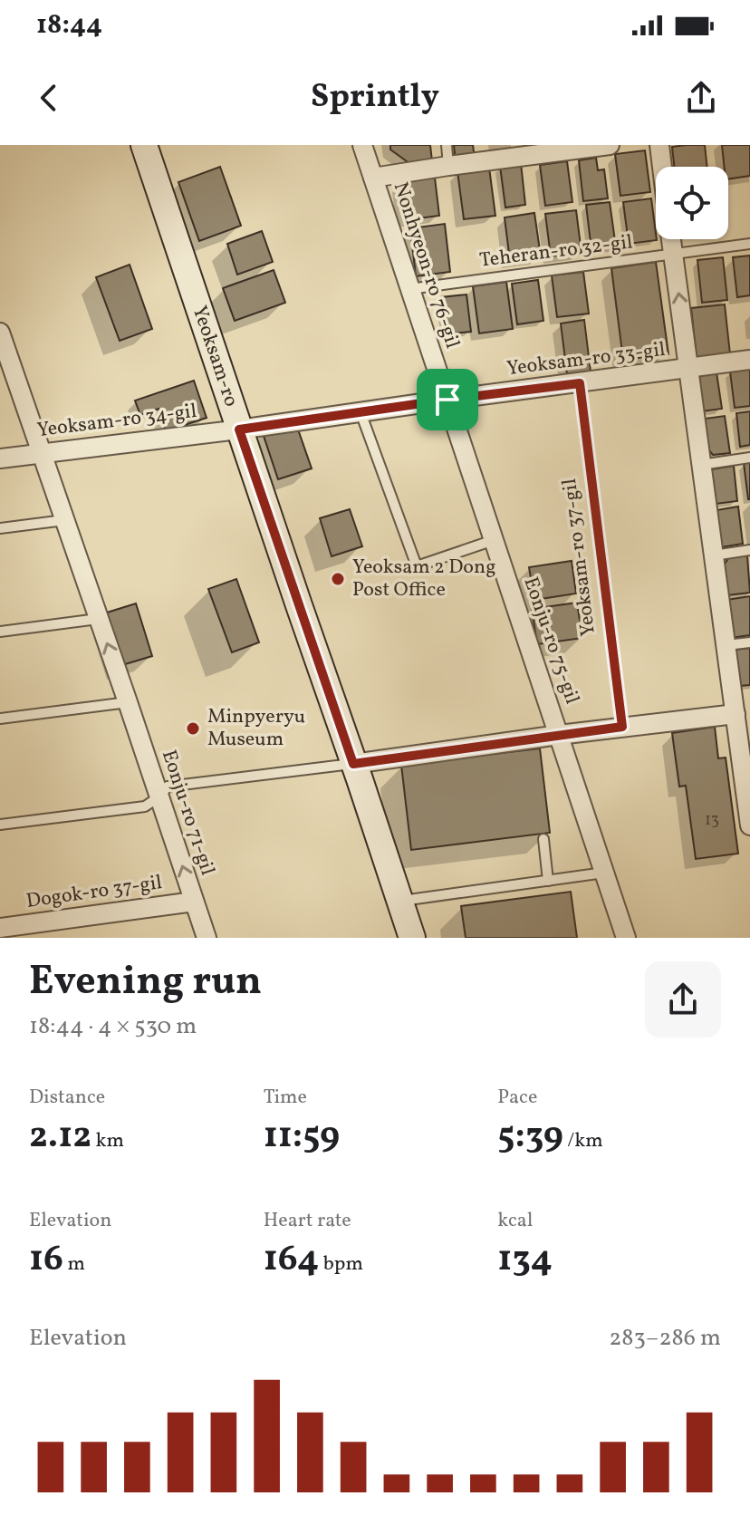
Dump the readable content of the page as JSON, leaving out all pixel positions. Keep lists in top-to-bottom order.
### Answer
{
  "streets": {
    "main road": ["Yeoksam-ro"],
    "street": [
      "Nonhyeon-ro 76-gil",
      "Yeoksam-ro 33-gil",
      "Yeoksam-ro 34-gil",
      "Eonju-ro 75-gil",
      "Eonju-ro 71-gil",
      "Dogok-ro 37-gil"
    ],
    "lane": ["Teheran-ro 32-gil", "Yeoksam-ro 37-gil"]
  },
  "crossings": [
    ["Teheran-ro 32-gil", "Nonhyeon-ro 76-gil"],
    ["Nonhyeon-ro 76-gil", "Yeoksam-ro 33-gil"],
    ["Nonhyeon-ro 76-gil", "Eonju-ro 75-gil"],
    ["Yeoksam-ro", "Yeoksam-ro 33-gil"],
    ["Yeoksam-ro", "Yeoksam-ro 34-gil"],
    ["Yeoksam-ro 33-gil", "Yeoksam-ro 34-gil"],
    ["Yeoksam-ro 33-gil", "Yeoksam-ro 37-gil"],
    ["Yeoksam-ro 33-gil", "Eonju-ro 75-gil"],
    ["Yeoksam-ro 34-gil", "Eonju-ro 71-gil"],
    ["Eonju-ro 71-gil", "Dogok-ro 37-gil"]
  ],
  "places": ["Yeoksam 2 Dong Post Office", "Minpyeryu Museum"],
  "house_numbers": ["13"],
  "page": {
    "status": "18:44",
    "header": "Sprintly",
    "heading": ["Evening run", "18:44 · 4 × 530 m"],
    "stats": [
      ["Distance", "2.12 km"],
      ["Time", "11:59"],
      ["Pace", "5:39 /km"],
      ["Elevation", "16 m"],
      ["Heart rate", "164 bpm"],
      ["kcal", "134"]
    ],
    "chart": ["Elevation", "283–286 m"]
  }
}
